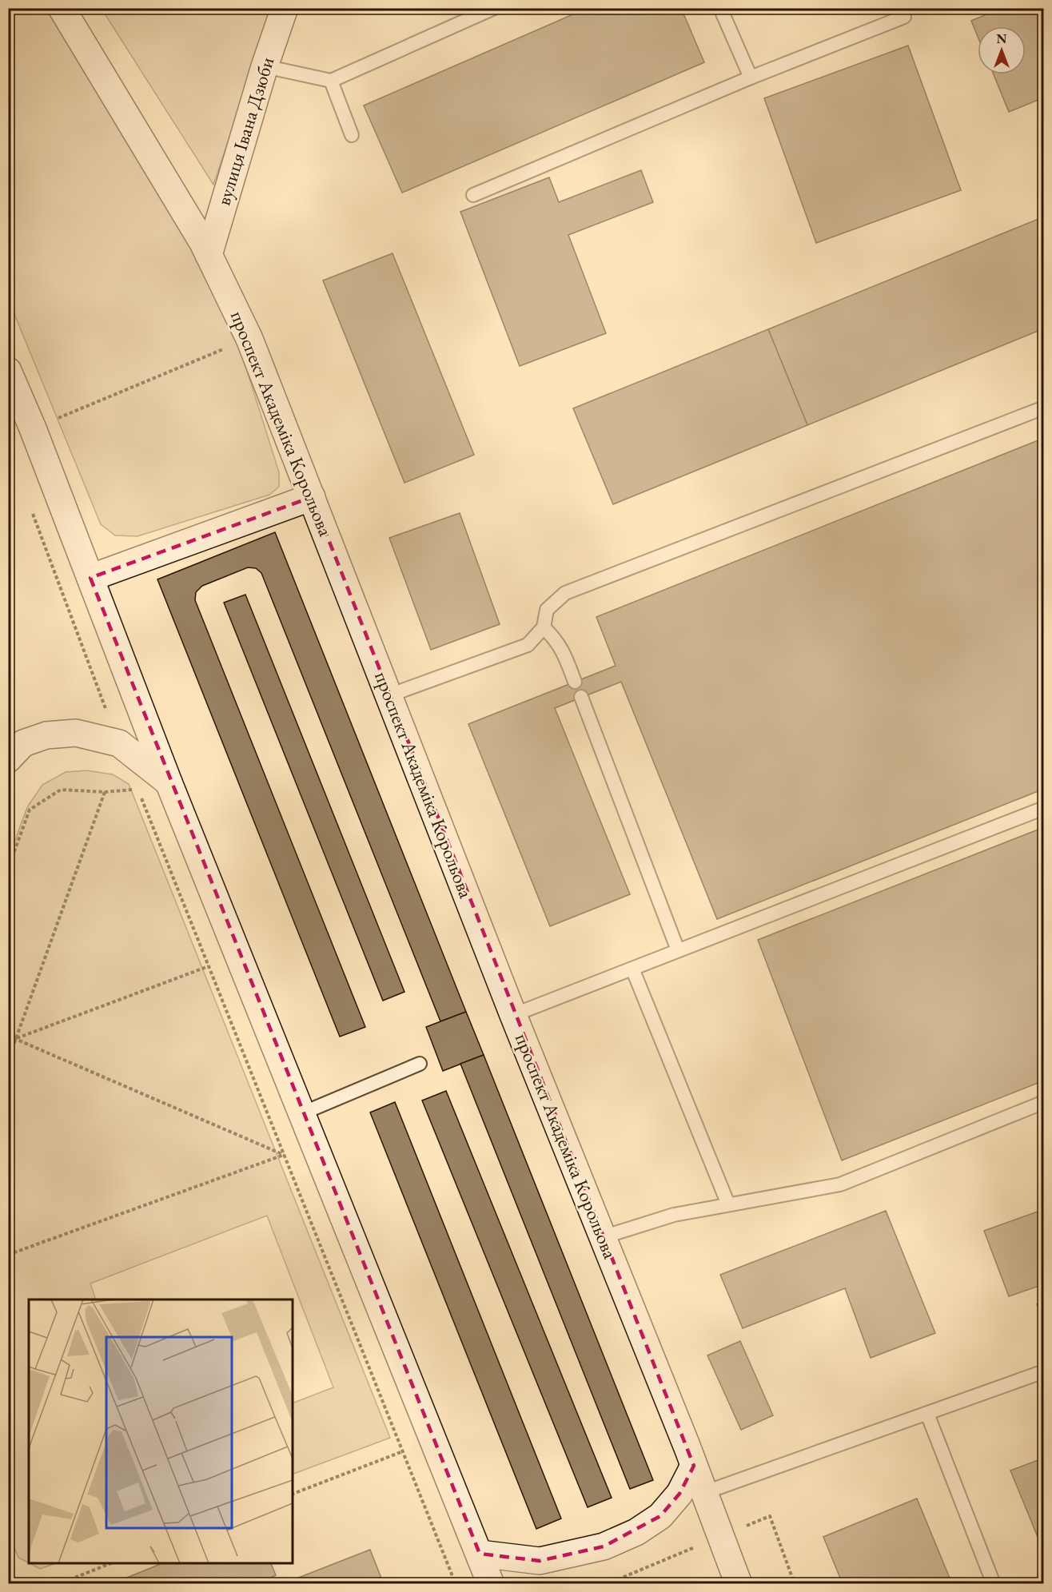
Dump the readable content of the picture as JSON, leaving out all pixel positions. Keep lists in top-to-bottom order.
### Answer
{
  "streets": {
    "main road": ["вулиця Івана Дзюби", "проспект Академіка Корольова"]
  },
  "crossings": [
    ["вулиця Івана Дзюби", "проспект Академіка Корольова"]
  ],
  "north": "top"
}
